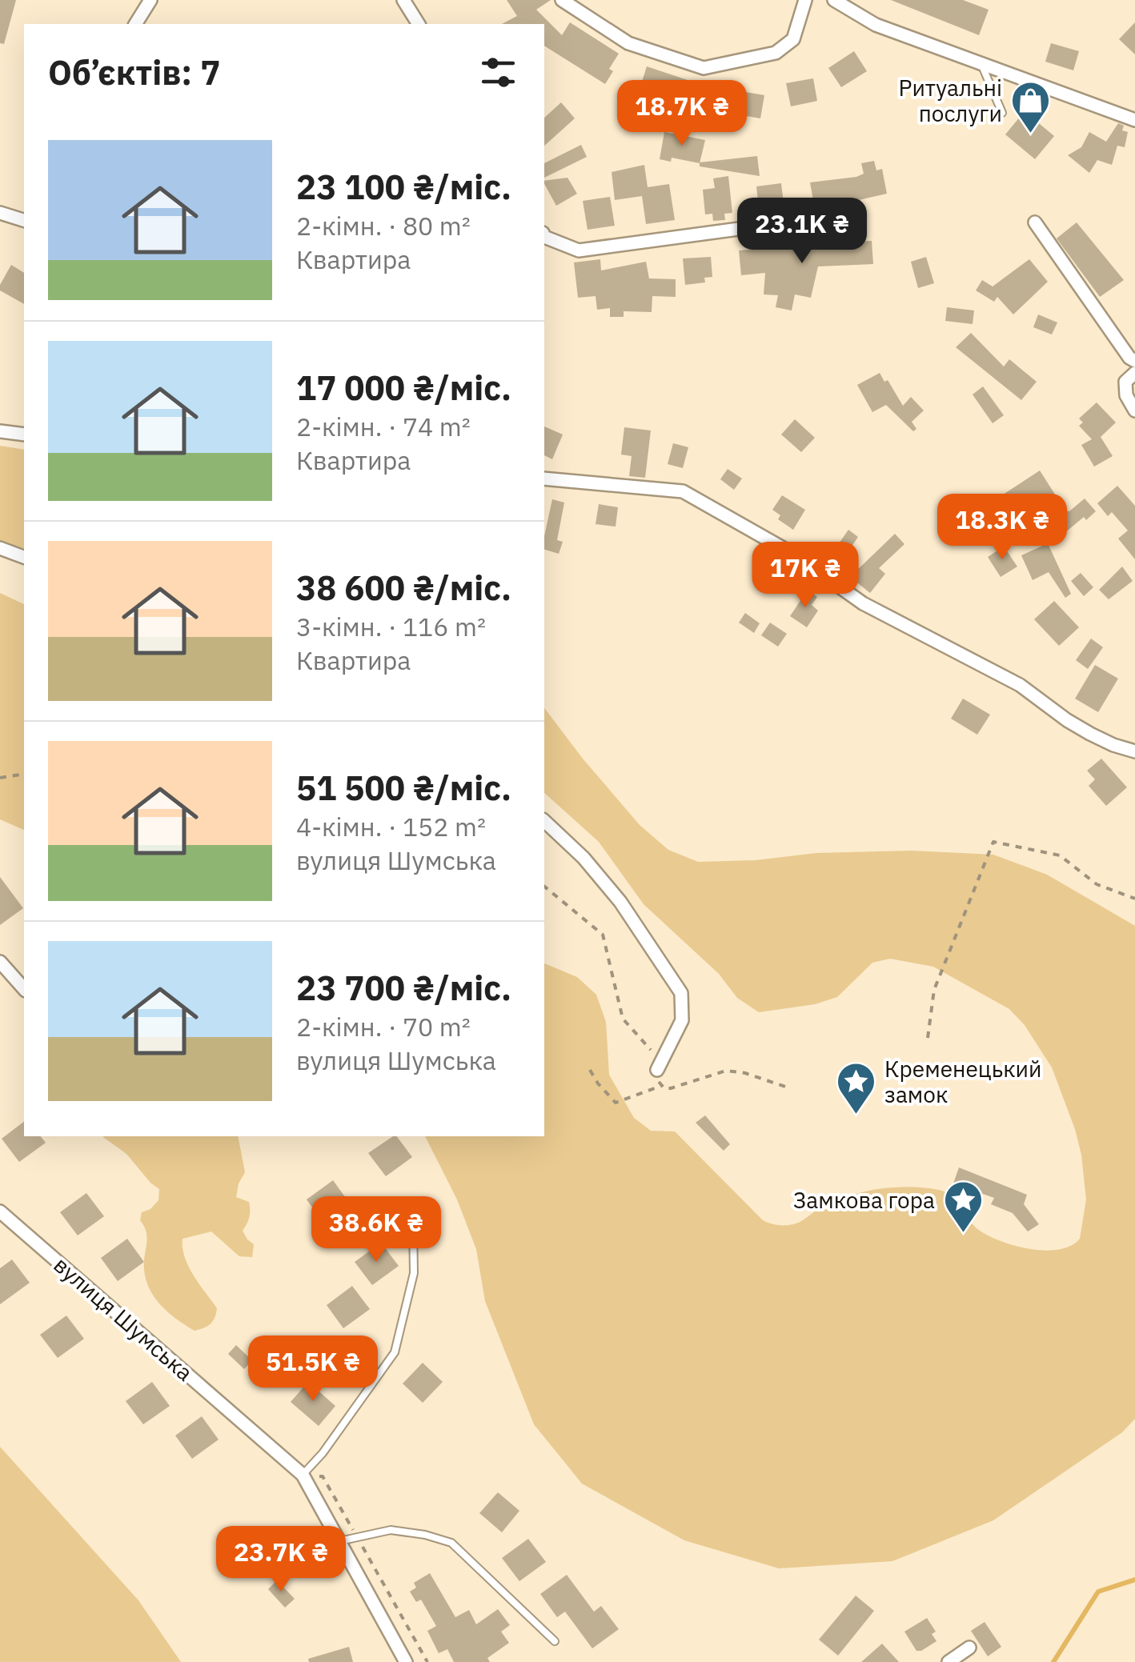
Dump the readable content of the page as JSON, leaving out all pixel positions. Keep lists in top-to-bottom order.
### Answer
{
  "streets": {
    "street": ["вулиця Шумська"]
  },
  "places": {
    "shop": ["Ритуальні послуги"],
    "place": ["Кременецький замок", "Замкова гора"]
  },
  "page": {
    "heading": "Об’єктів: 7",
    "price": [
      "18.7K ₴",
      "23.1K ₴",
      "18.3K ₴",
      "17K ₴",
      "38.6K ₴",
      "51.5K ₴",
      "23.7K ₴"
    ],
    "list": [
      {
        "name": "23 100 ₴/міс.",
        "note": "2-кімн. · 80 m² · Квартира"
      },
      {
        "name": "17 000 ₴/міс.",
        "note": "2-кімн. · 74 m² · Квартира"
      },
      {
        "name": "38 600 ₴/міс.",
        "note": "3-кімн. · 116 m² · Квартира"
      },
      {
        "name": "51 500 ₴/міс.",
        "note": "4-кімн. · 152 m² · вулиця Шумська"
      },
      {
        "name": "23 700 ₴/міс.",
        "note": "2-кімн. · 70 m² · вулиця Шумська"
      }
    ]
  }
}
